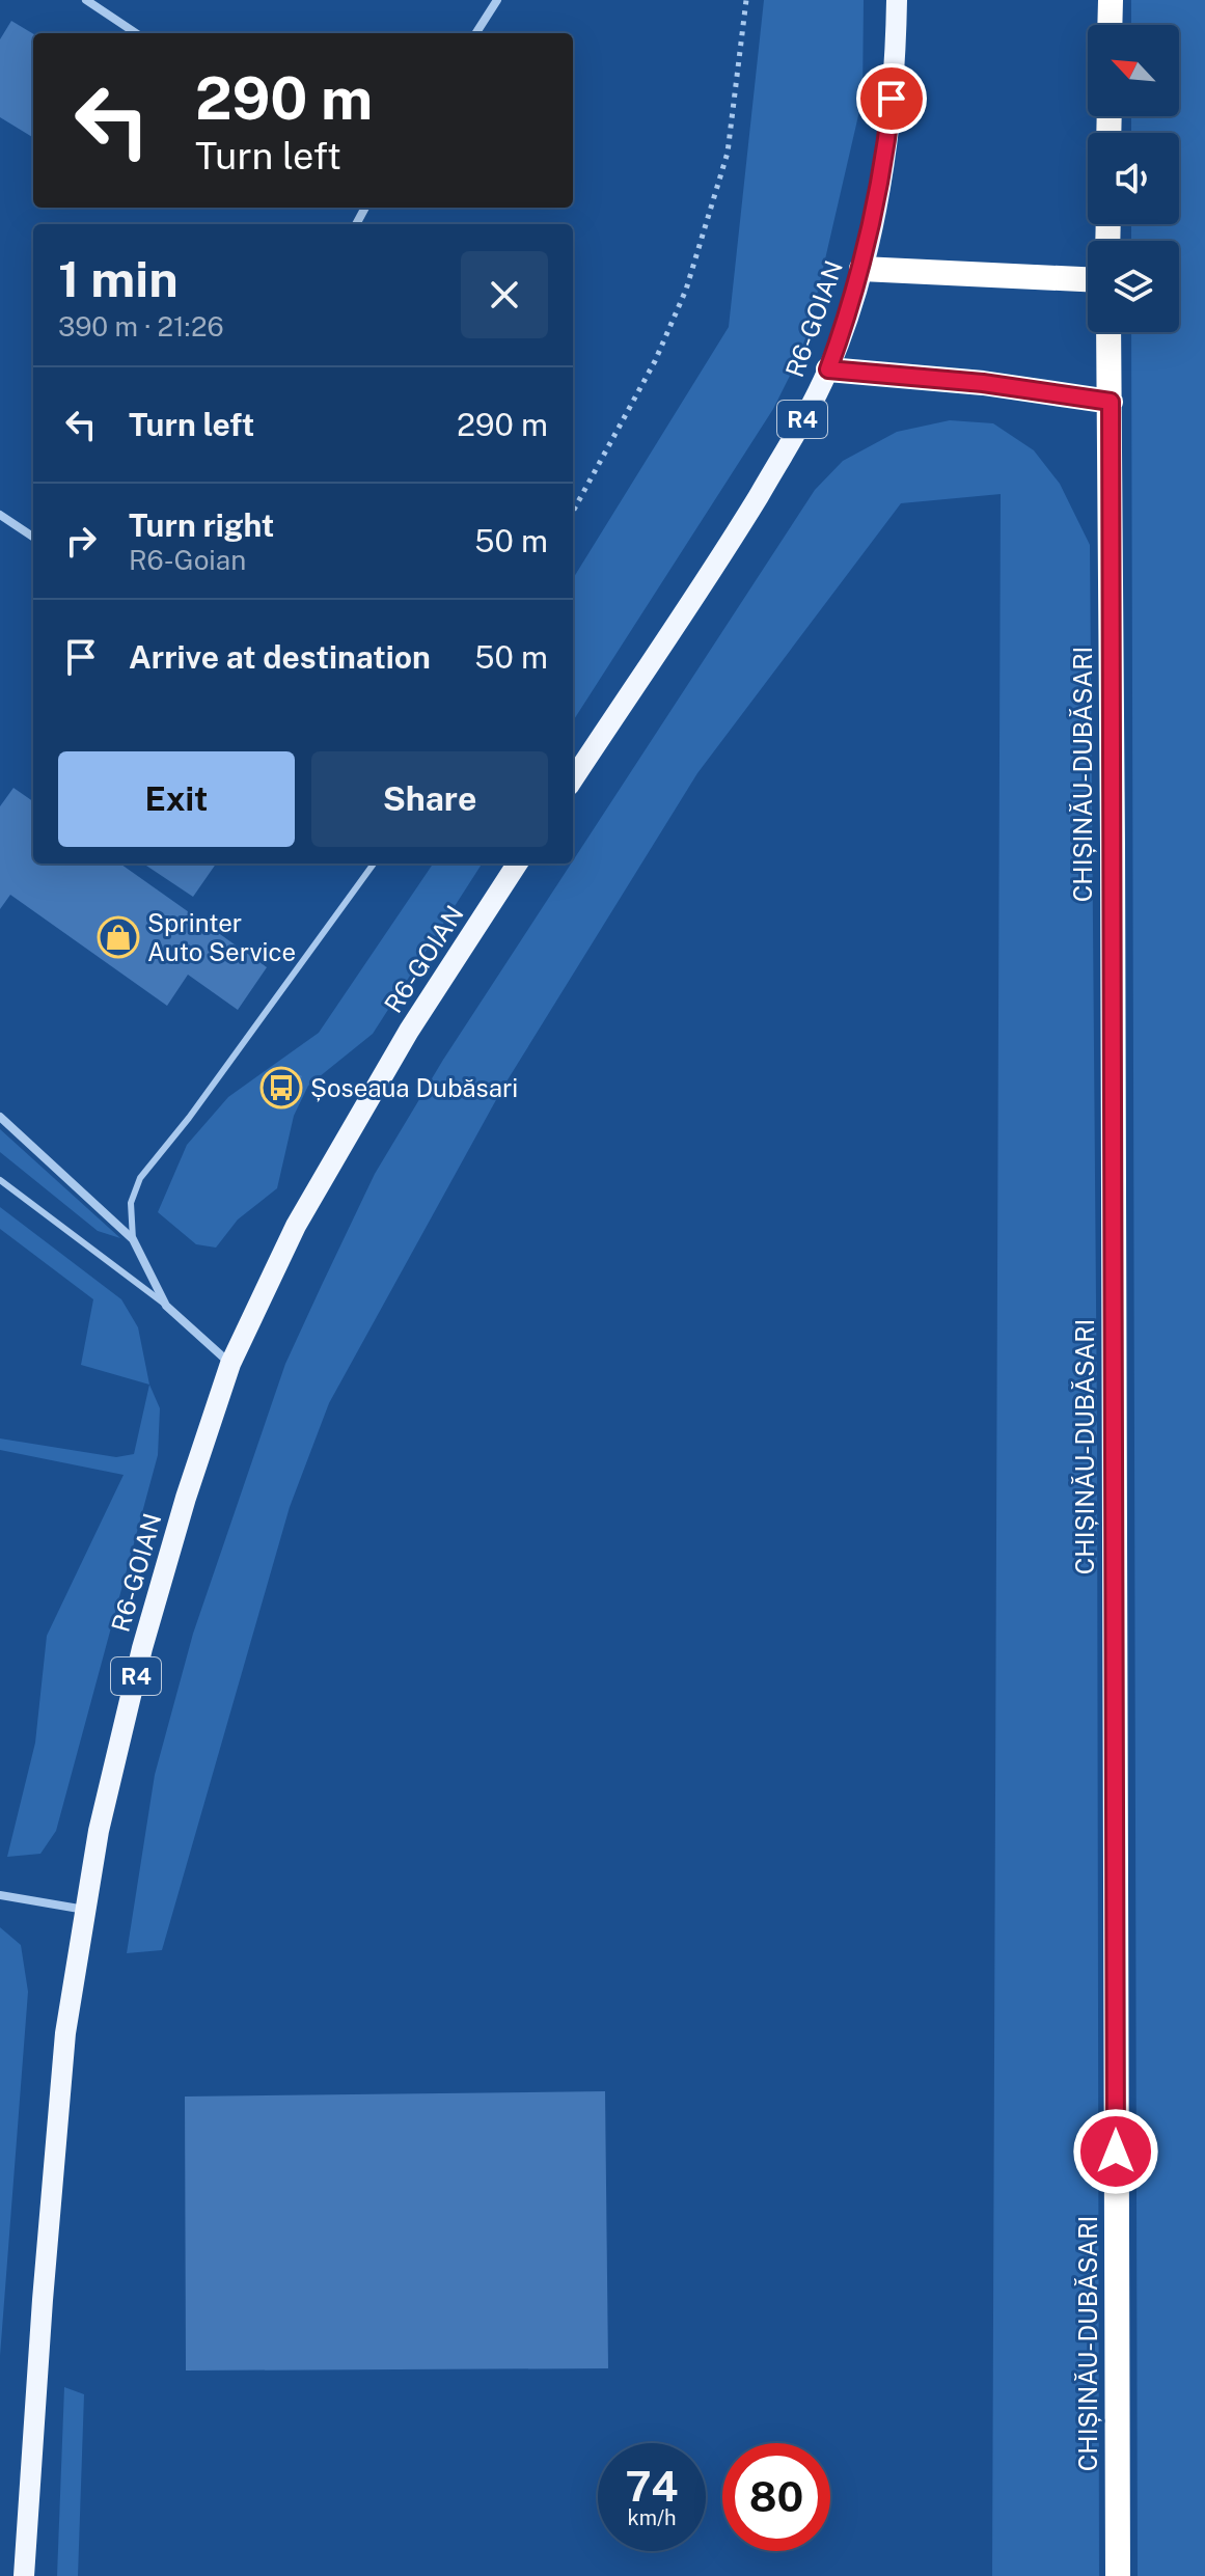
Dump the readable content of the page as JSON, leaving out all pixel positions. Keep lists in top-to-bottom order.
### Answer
{
  "streets": {
    "highway": ["CHIȘINĂU-DUBĂSARI"],
    "main road": ["R6-GOIAN", "R4"]
  },
  "places": {
    "shop": ["Sprinter Auto Service"],
    "bus stop": ["Șoseaua Dubăsari"]
  },
  "north": "top left",
  "page": {
    "turn": ["290 m", "Turn left"],
    "heading": ["1 min", "390 m · 21:26"],
    "list": [
      {
        "name": "Turn left",
        "value": "290 m"
      },
      {
        "name": "Turn right",
        "note": "R6-Goian",
        "value": "50 m"
      },
      {
        "name": "Arrive at destination",
        "value": "50 m"
      }
    ],
    "buttons": ["Exit", "Share"],
    "speed": "74 km/h",
    "limit": "80"
  }
}
